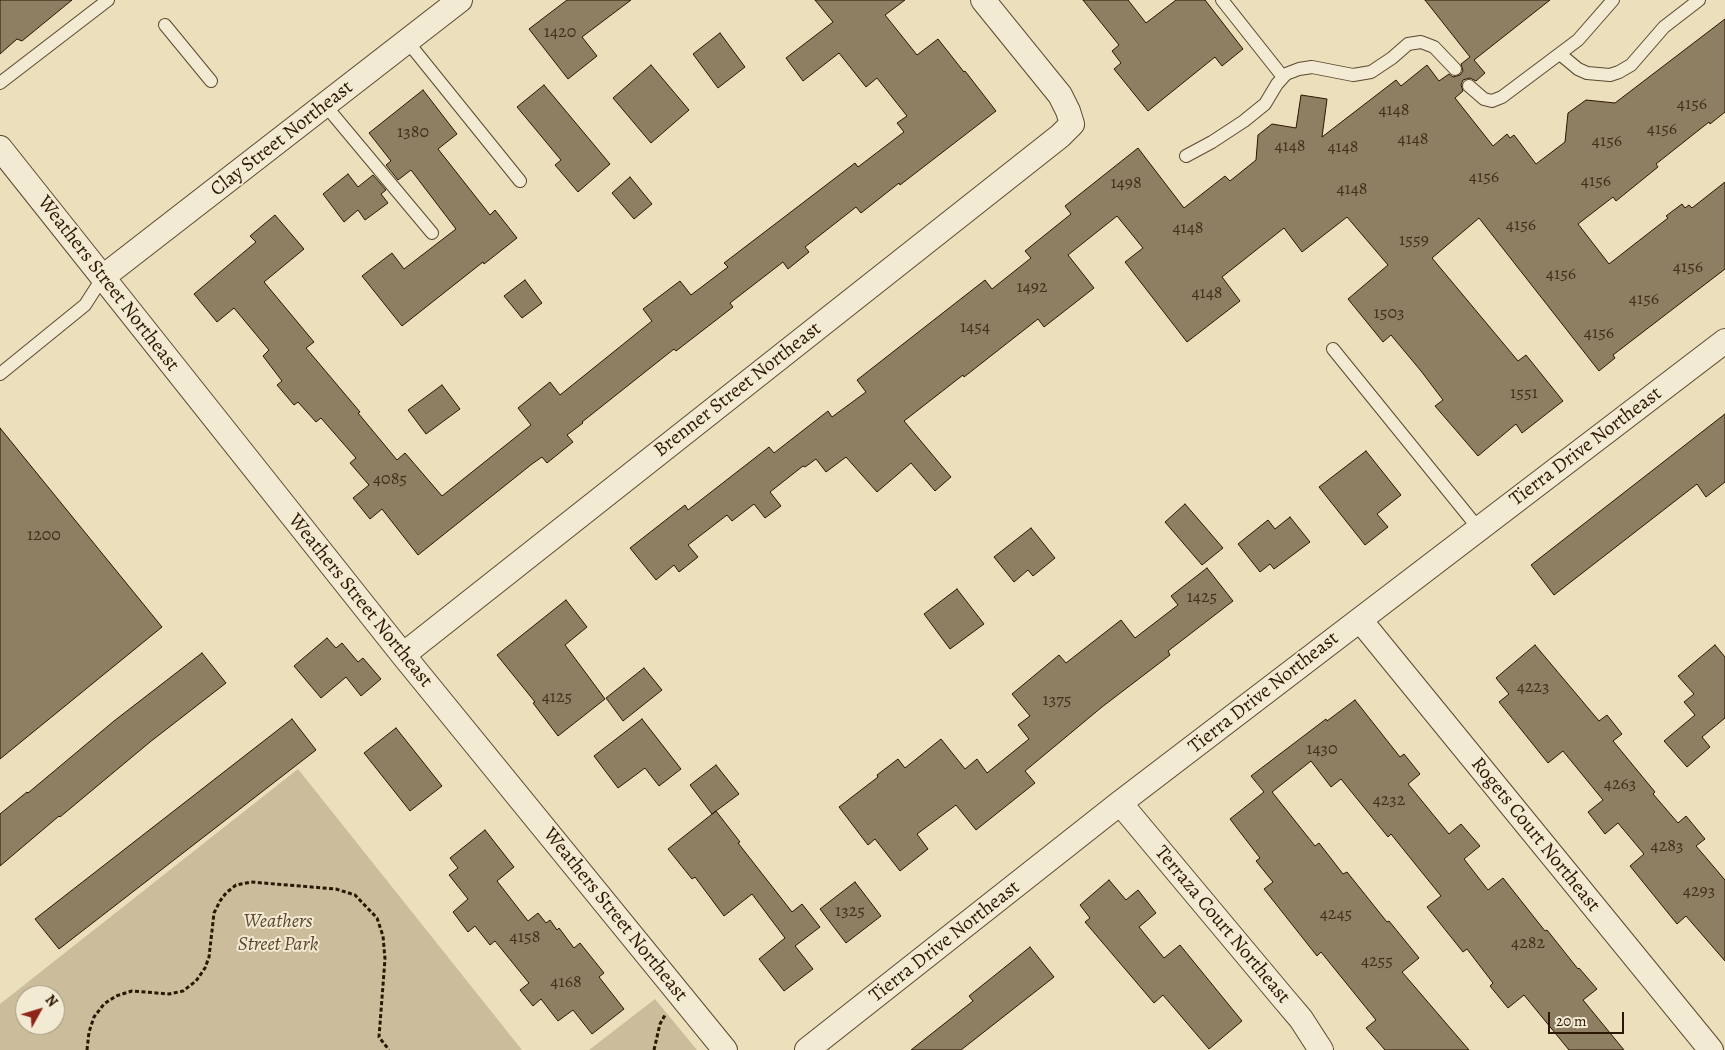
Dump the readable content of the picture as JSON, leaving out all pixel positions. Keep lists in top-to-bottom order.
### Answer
{
  "streets": {
    "street": [
      "Clay Street Northeast",
      "Weathers Street Northeast",
      "Brenner Street Northeast",
      "Tierra Drive Northeast",
      "Rogets Court Northeast",
      "Terraza Court Northeast"
    ]
  },
  "crossings": [
    ["Clay Street Northeast", "Weathers Street Northeast"],
    ["Weathers Street Northeast", "Brenner Street Northeast"],
    ["Tierra Drive Northeast", "Rogets Court Northeast"],
    ["Tierra Drive Northeast", "Terraza Court Northeast"]
  ],
  "parks": ["Weathers Street Park"],
  "house_numbers": [
    "1420",
    "4156",
    "4148",
    "4156",
    "1380",
    "4148",
    "4156",
    "4148",
    "4148",
    "4156",
    "4156",
    "1498",
    "4148",
    "4156",
    "4148",
    "1559",
    "4156",
    "4156",
    "1492",
    "4148",
    "4156",
    "1503",
    "1454",
    "4156",
    "1551",
    "4085",
    "1200",
    "1425",
    "4223",
    "4125",
    "1375",
    "1430",
    "4263",
    "4232",
    "4283",
    "4293",
    "1325",
    "4245",
    "4158",
    "4282",
    "4255",
    "4168"
  ],
  "scale_bar": "20 m",
  "north": "top right"
}
